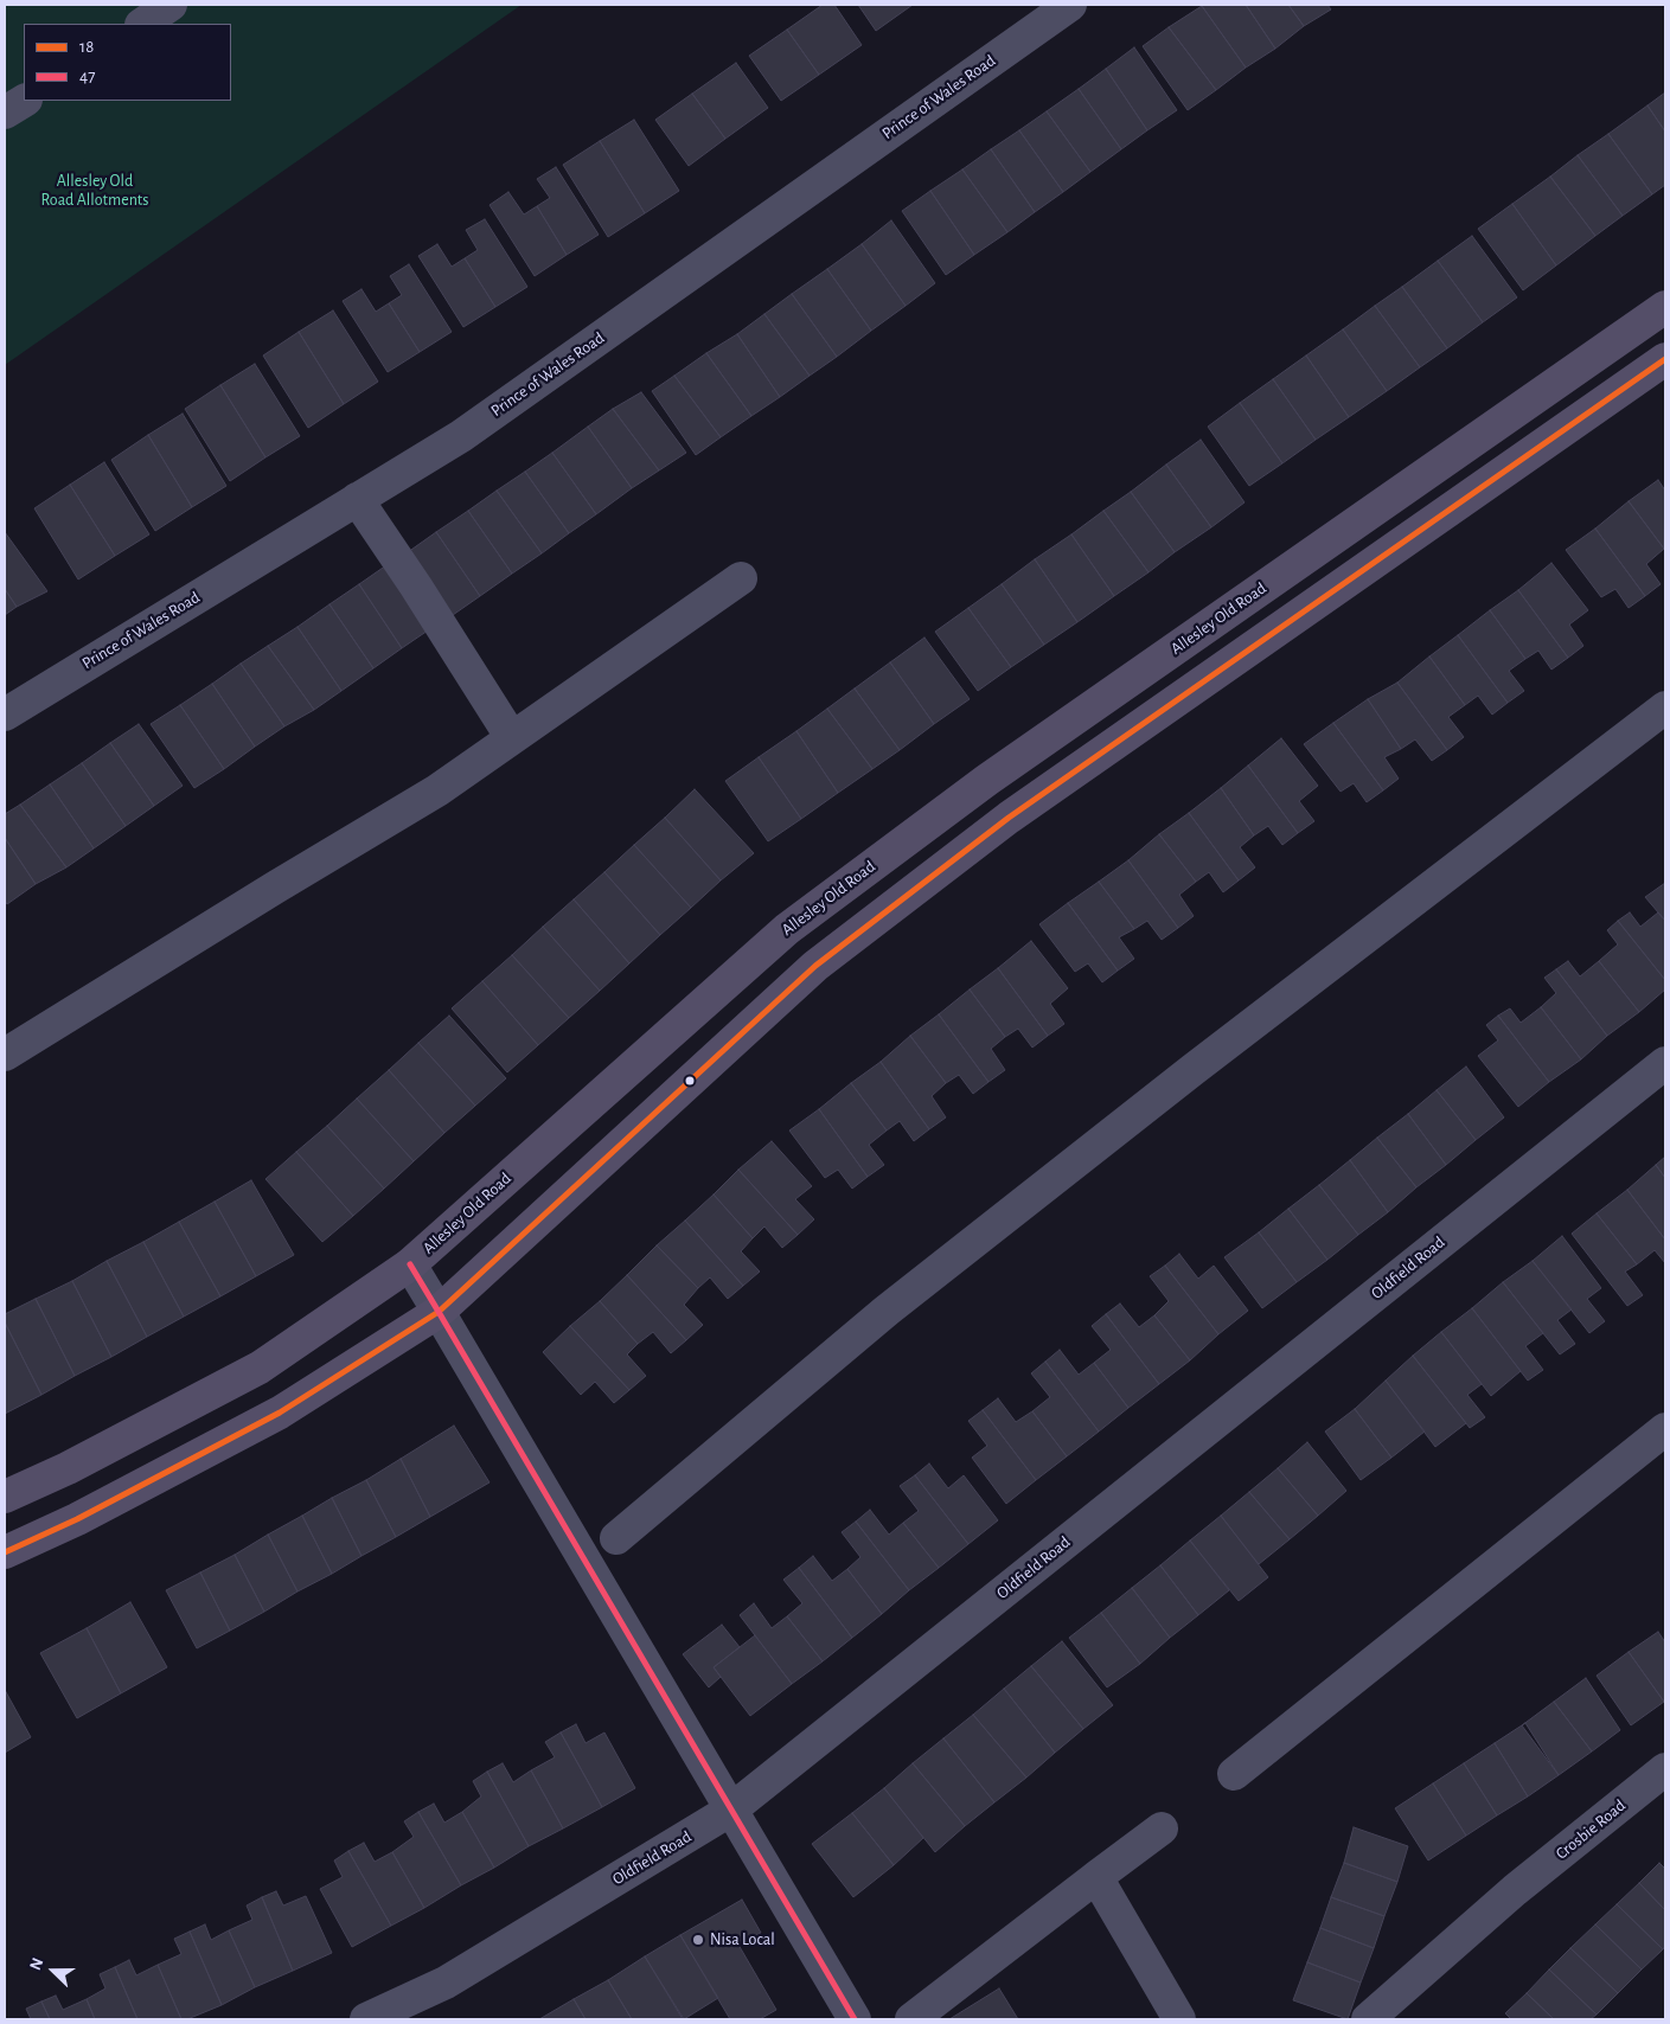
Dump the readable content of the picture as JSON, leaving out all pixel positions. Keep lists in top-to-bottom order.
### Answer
{
  "streets": {
    "main road": ["Allesley Old Road"],
    "street": ["Prince of Wales Road", "Oldfield Road", "Crosbie Road"]
  },
  "parks": ["Allesley Old Road Allotments"],
  "places": ["Nisa Local"],
  "lines": ["transit line 18", "transit line 47"],
  "legend": ["18", "47"],
  "north": "left"
}
